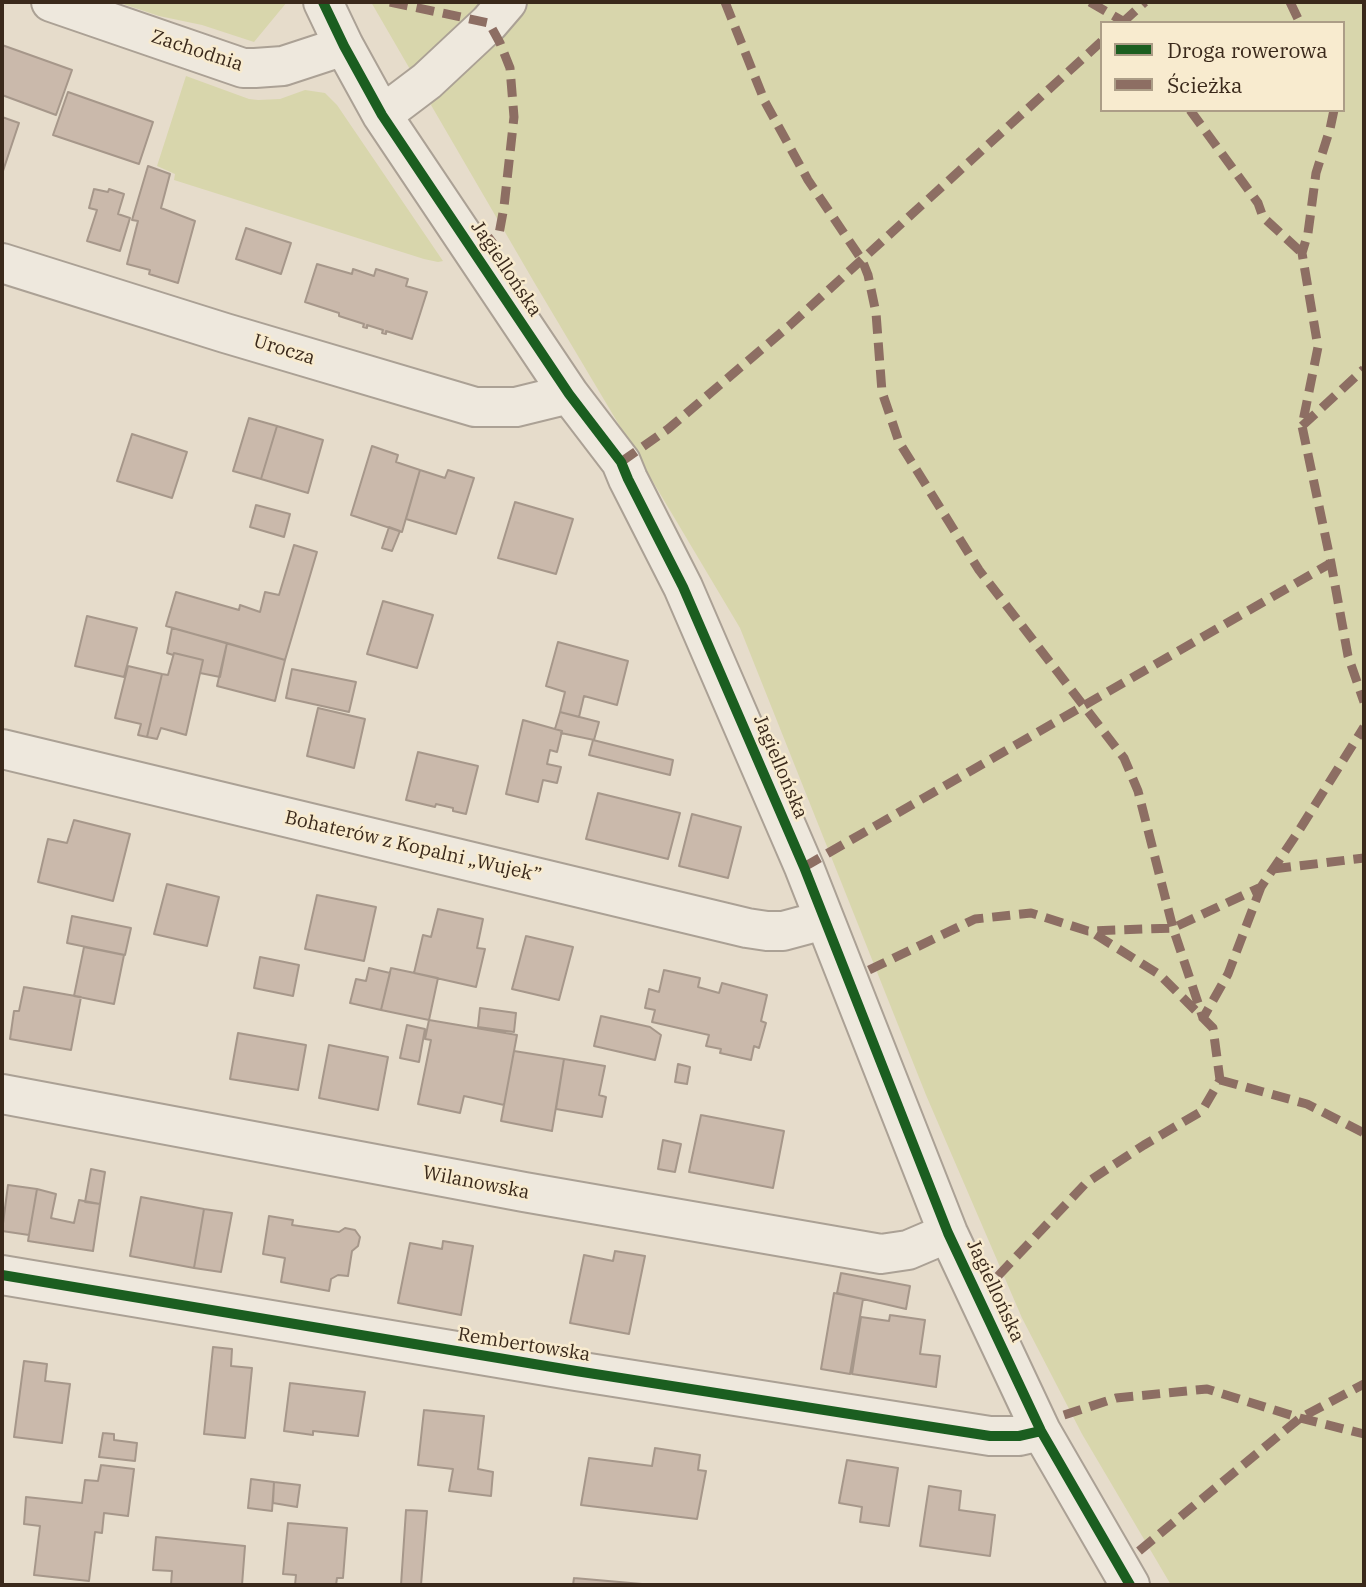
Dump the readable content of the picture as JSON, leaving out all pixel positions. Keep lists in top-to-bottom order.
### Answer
{
  "streets": {
    "street": [
      "Zachodnia",
      "Jagiellońska",
      "Urocza",
      "Bohaterów z Kopalni „Wujek”",
      "Wilanowska",
      "Rembertowska"
    ]
  },
  "crossings": [
    ["Zachodnia", "Jagiellońska"],
    ["Jagiellońska", "Urocza"],
    ["Jagiellońska", "Bohaterów z Kopalni „Wujek”"],
    ["Jagiellońska", "Wilanowska"],
    ["Jagiellońska", "Rembertowska"]
  ],
  "legend": ["Droga rowerowa", "Ścieżka"]
}
